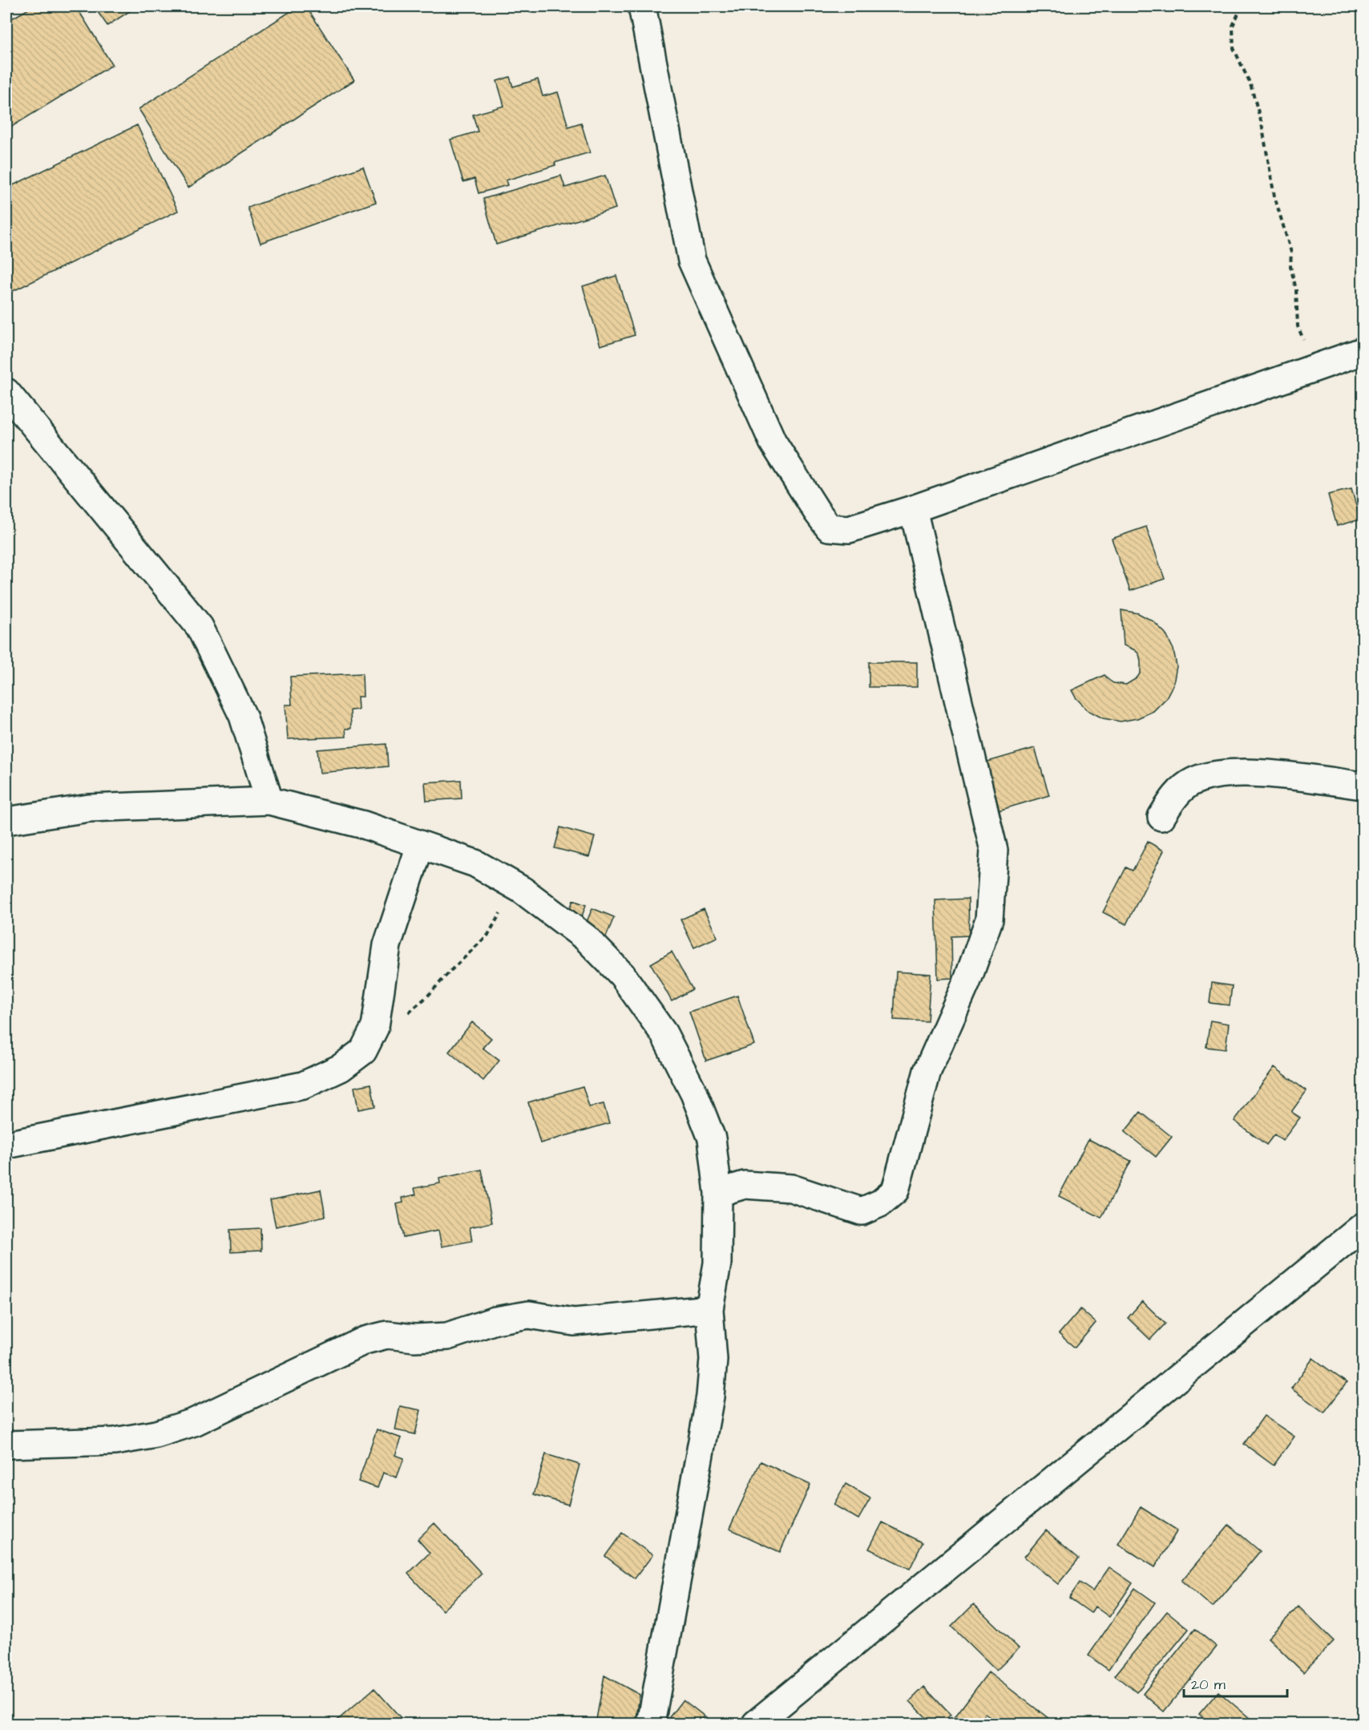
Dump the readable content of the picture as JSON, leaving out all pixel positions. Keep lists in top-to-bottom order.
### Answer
{
  "scale_bar": "20 m"
}
